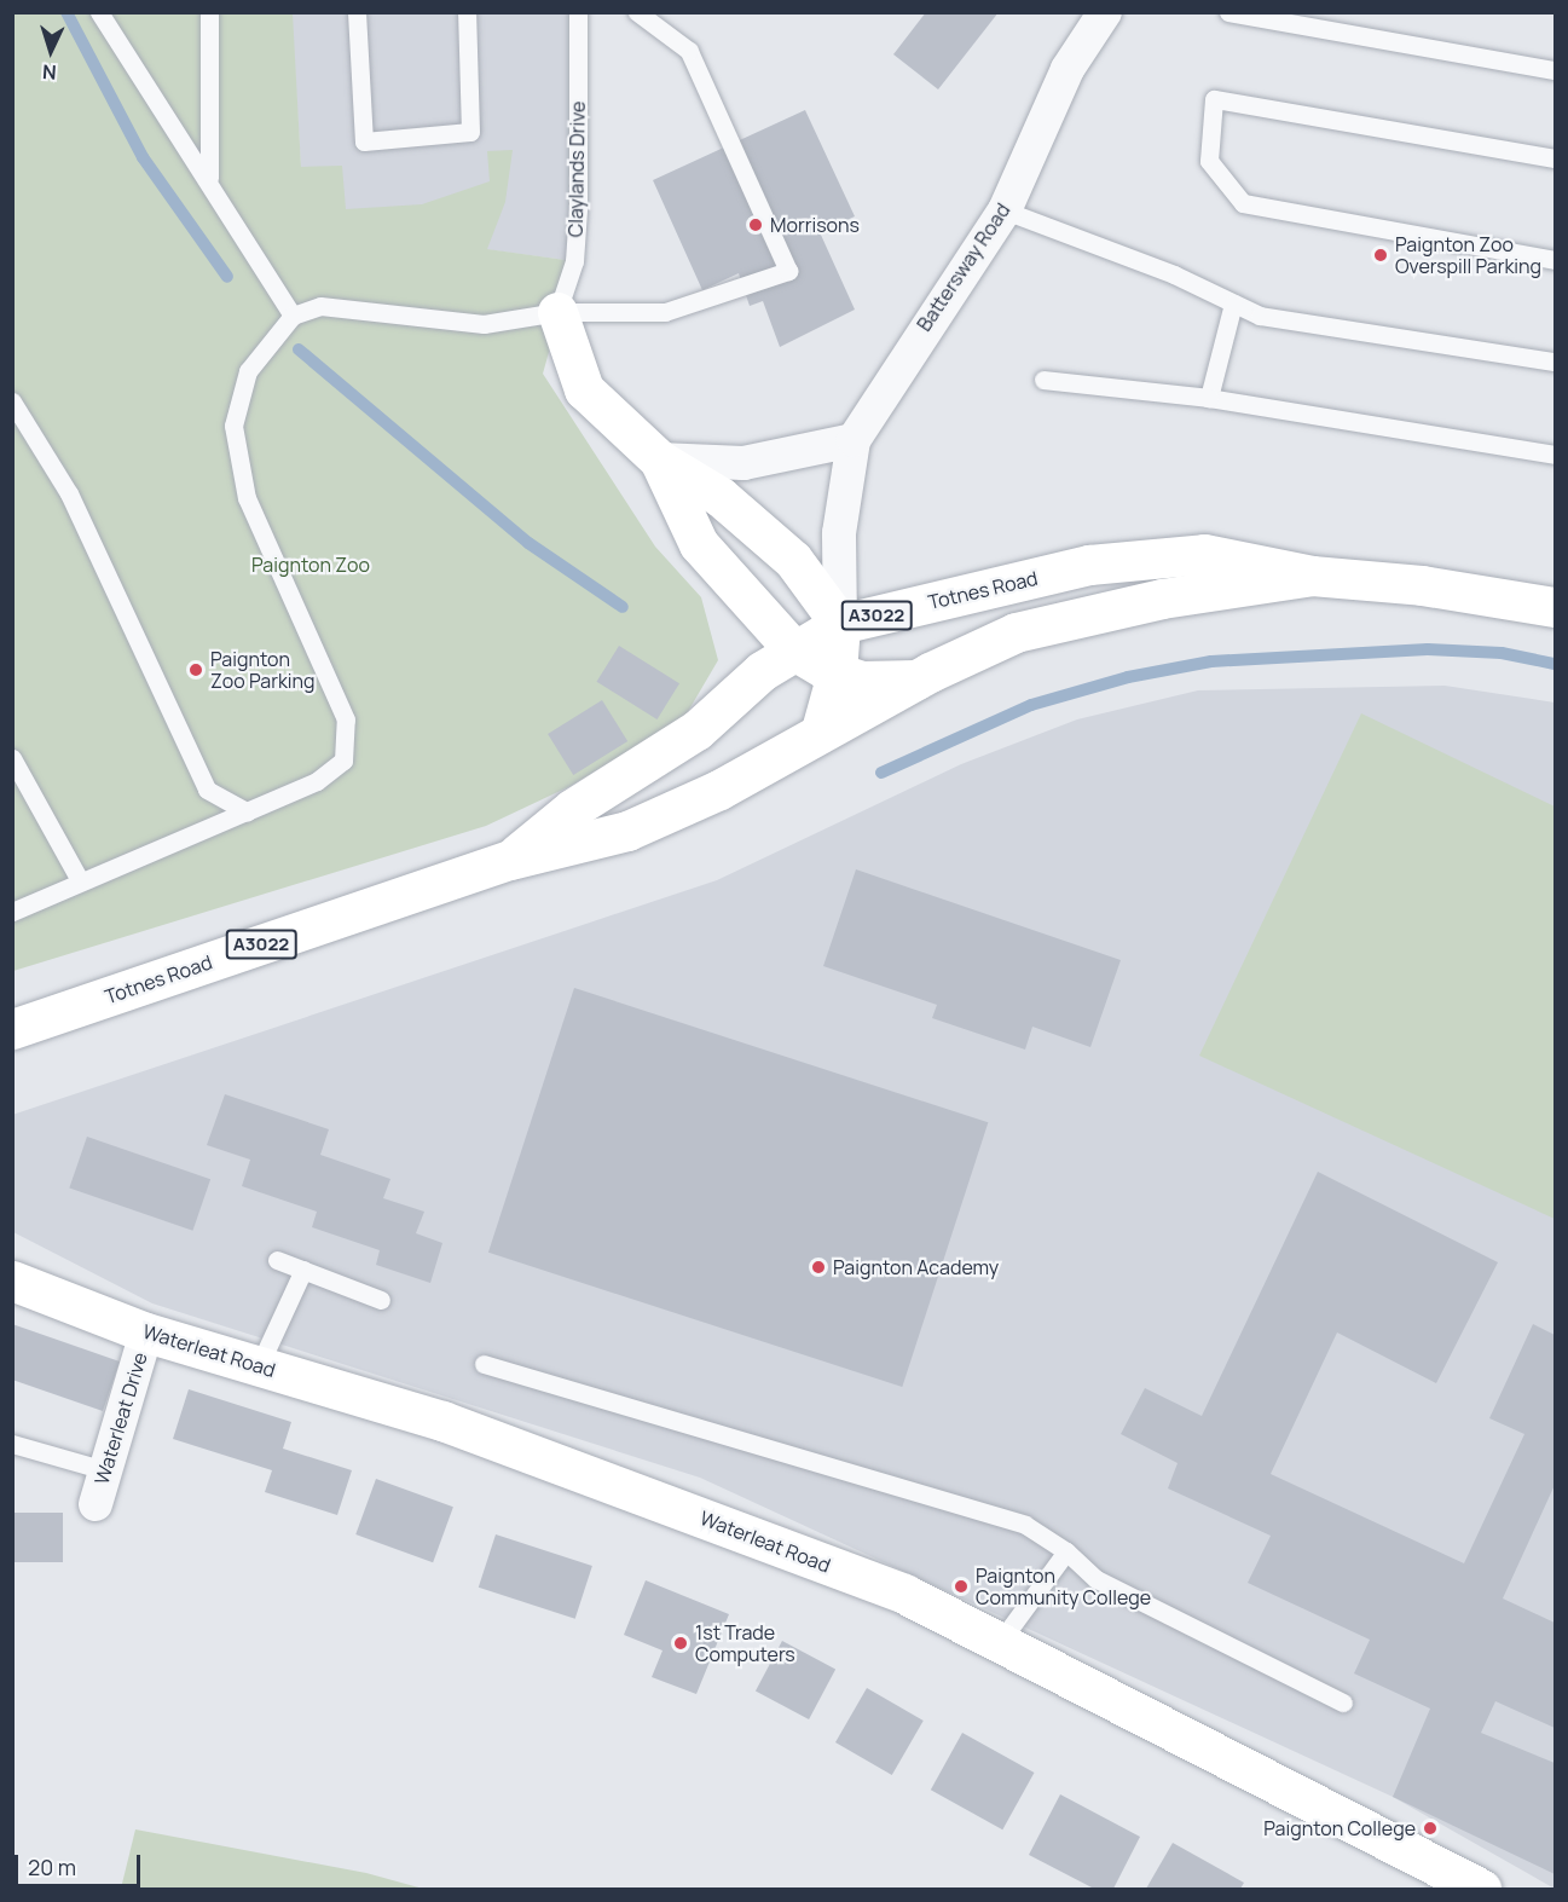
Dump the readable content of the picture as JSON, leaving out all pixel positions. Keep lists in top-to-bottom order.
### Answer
{
  "streets": {
    "street": [
      "Battersway Road",
      "Totnes Road",
      "A3022",
      "Waterleat Road",
      "Waterleat Drive"
    ],
    "lane": ["Claylands Drive"]
  },
  "crossings": [
    ["Battersway Road", "Totnes Road"],
    ["Waterleat Road", "Waterleat Drive"]
  ],
  "parks": ["Paignton Zoo"],
  "places": [
    "Morrisons",
    "Paignton Zoo Overspill Parking",
    "Paignton Zoo Parking",
    "Paignton Academy",
    "Paignton Community College",
    "1st Trade Computers",
    "Paignton College"
  ],
  "scale_bar": "20 m",
  "north": "bottom"
}
